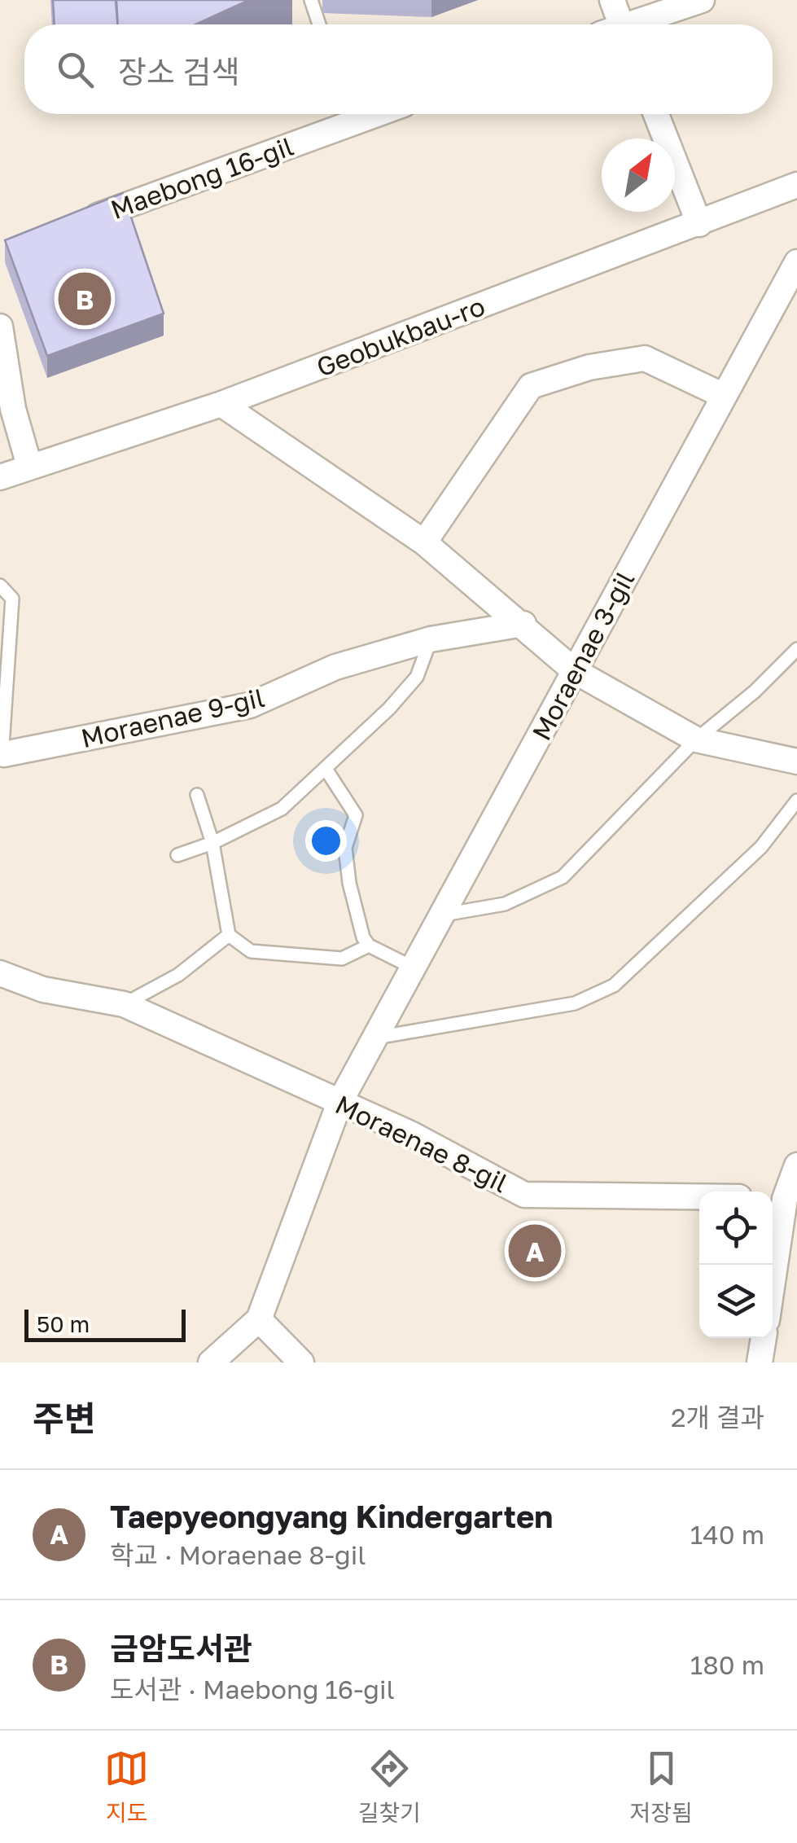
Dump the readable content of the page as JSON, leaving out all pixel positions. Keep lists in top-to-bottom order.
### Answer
{
  "streets": {
    "street": [
      "Maebong 16-gil",
      "Geobukbau-ro",
      "Moraenae 3-gil",
      "Moraenae 9-gil",
      "Moraenae 8-gil"
    ]
  },
  "crossings": [
    ["Moraenae 3-gil", "Moraenae 8-gil"]
  ],
  "scale_bar": "50 m",
  "north": "top right",
  "page": {
    "search": "장소 검색",
    "pins": ["B", "A"],
    "scale": "50 m",
    "heading": ["주변", "2개 결과"],
    "list": [
      {
        "mark": "A",
        "name": "Taepyeongyang Kindergarten",
        "note": "학교 · Moraenae 8-gil",
        "value": "140 m"
      },
      {
        "mark": "B",
        "name": "금암도서관",
        "note": "도서관 · Maebong 16-gil",
        "value": "180 m"
      }
    ],
    "nav": ["지도", "길찾기", "저장됨"]
  }
}
